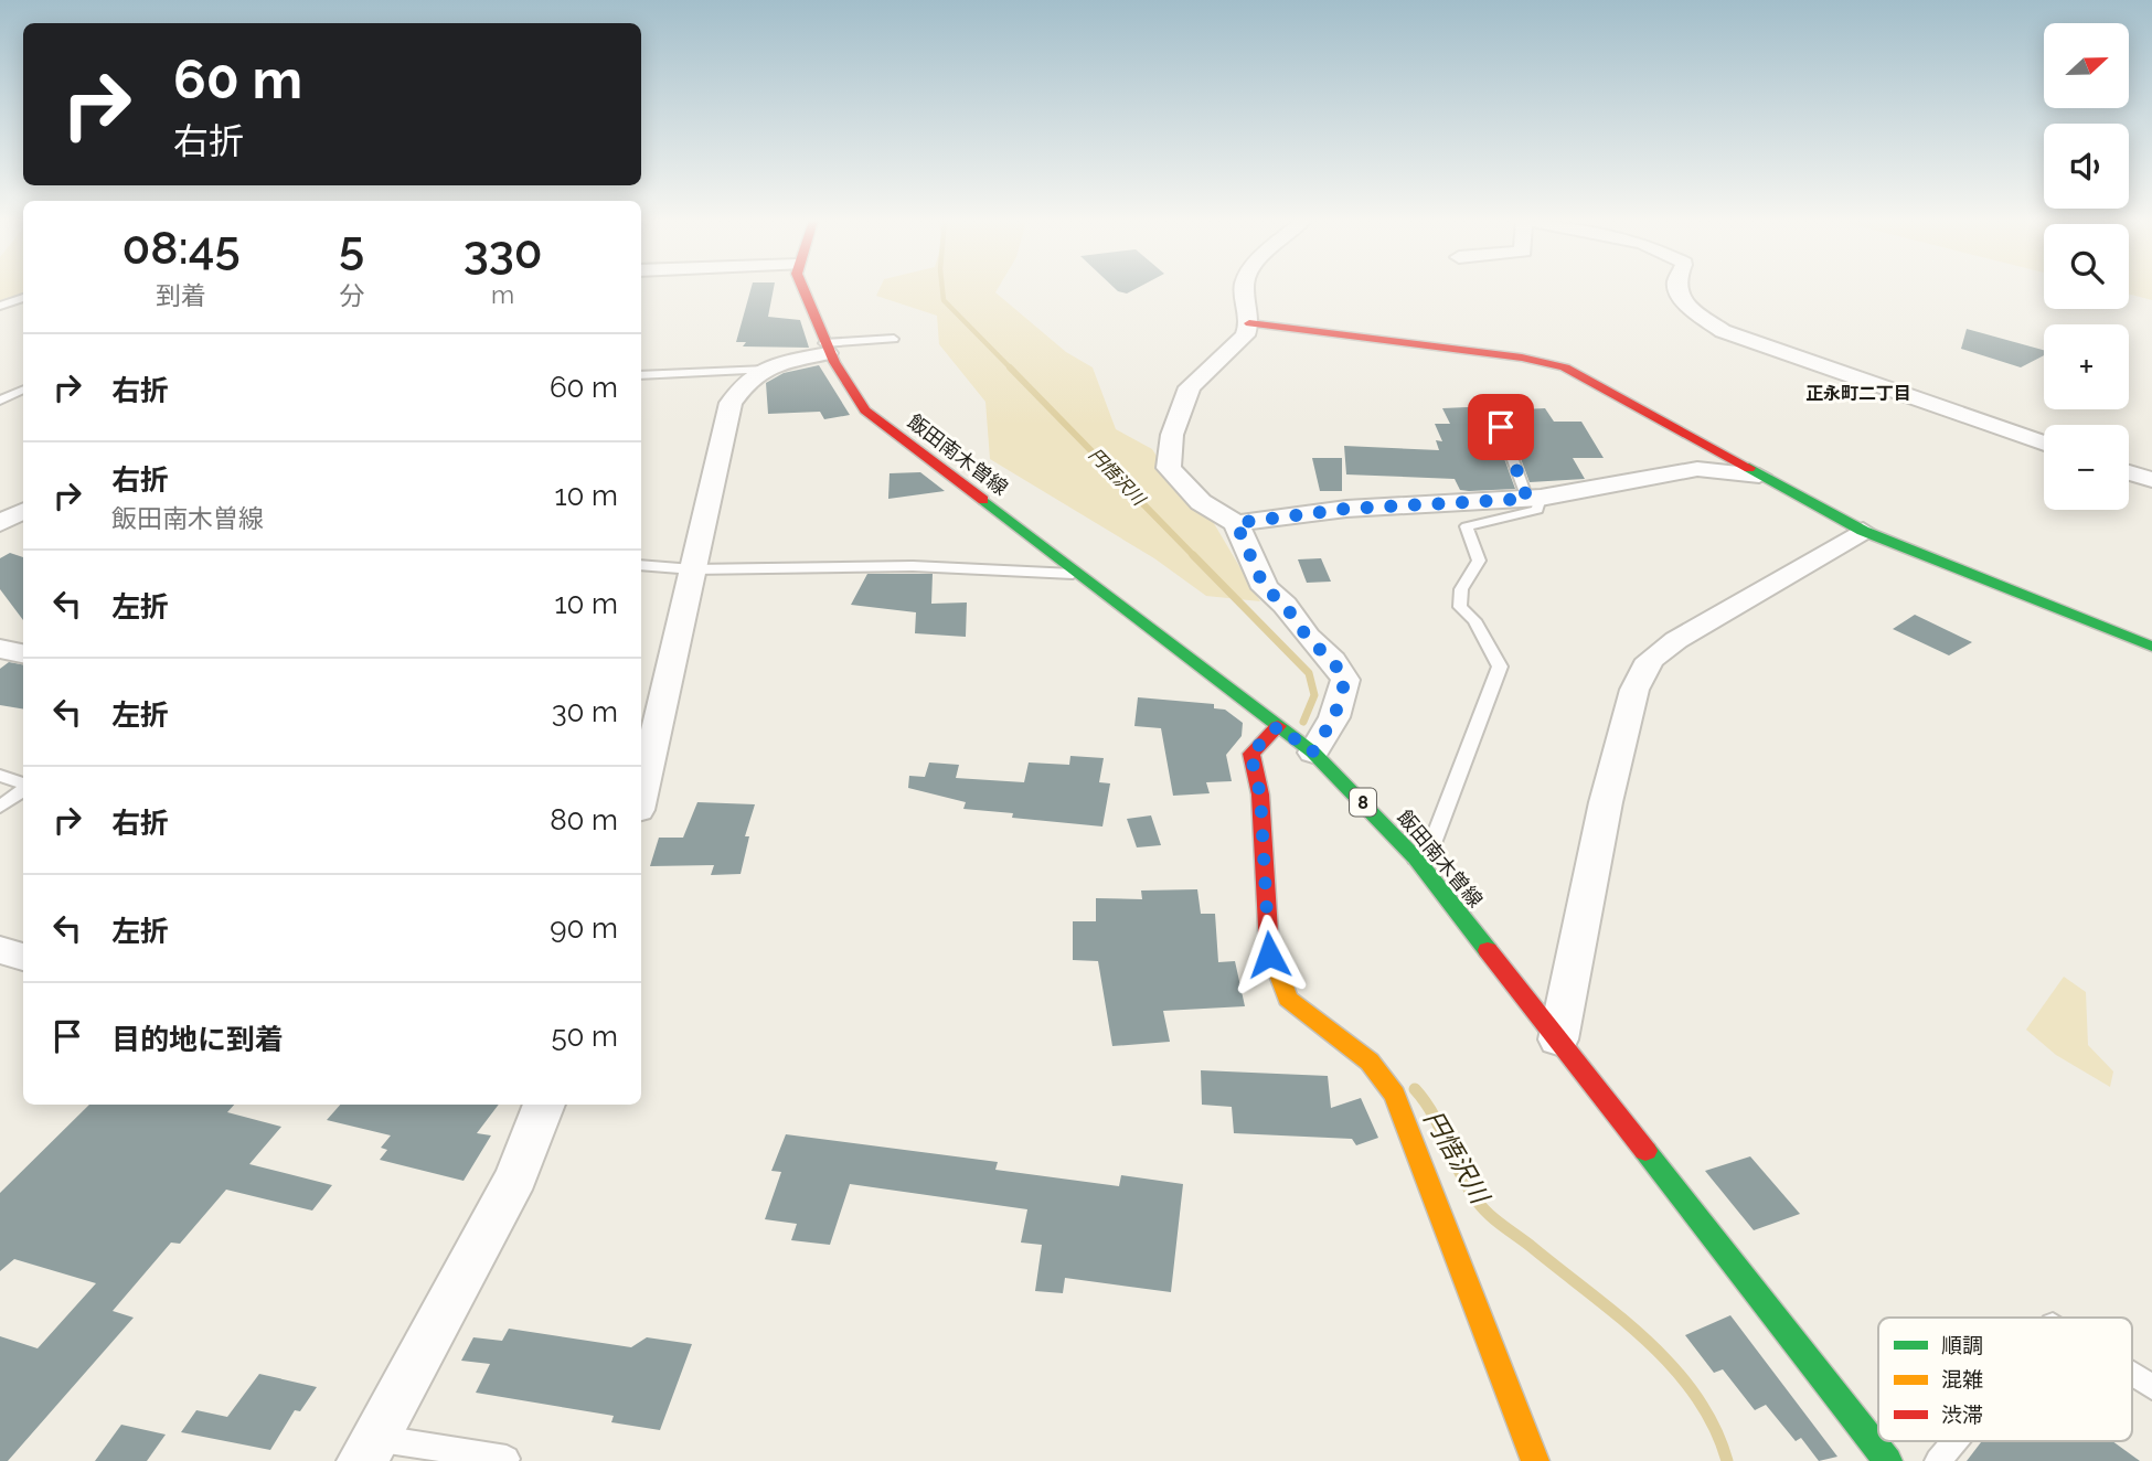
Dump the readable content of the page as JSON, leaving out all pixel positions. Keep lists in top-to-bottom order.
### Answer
{
  "streets": {
    "main road": ["飯田南木曽線", "8"]
  },
  "districts": ["正永町二丁目"],
  "water": ["円悟沢川"],
  "legend": ["順調", "混雑", "渋滞"],
  "north": "right",
  "page": {
    "map_buttons": ["+", "−"],
    "turn": ["60 m", "右折"],
    "eta": [
      "08:45",
      "到着",
      "5",
      "分",
      "330",
      "m"
    ],
    "list": [
      {
        "name": "右折",
        "value": "60 m"
      },
      {
        "name": "右折",
        "note": "飯田南木曽線",
        "value": "10 m"
      },
      {
        "name": "左折",
        "value": "10 m"
      },
      {
        "name": "左折",
        "value": "30 m"
      },
      {
        "name": "右折",
        "value": "80 m"
      },
      {
        "name": "左折",
        "value": "90 m"
      },
      {
        "name": "目的地に到着",
        "value": "50 m"
      }
    ]
  }
}
